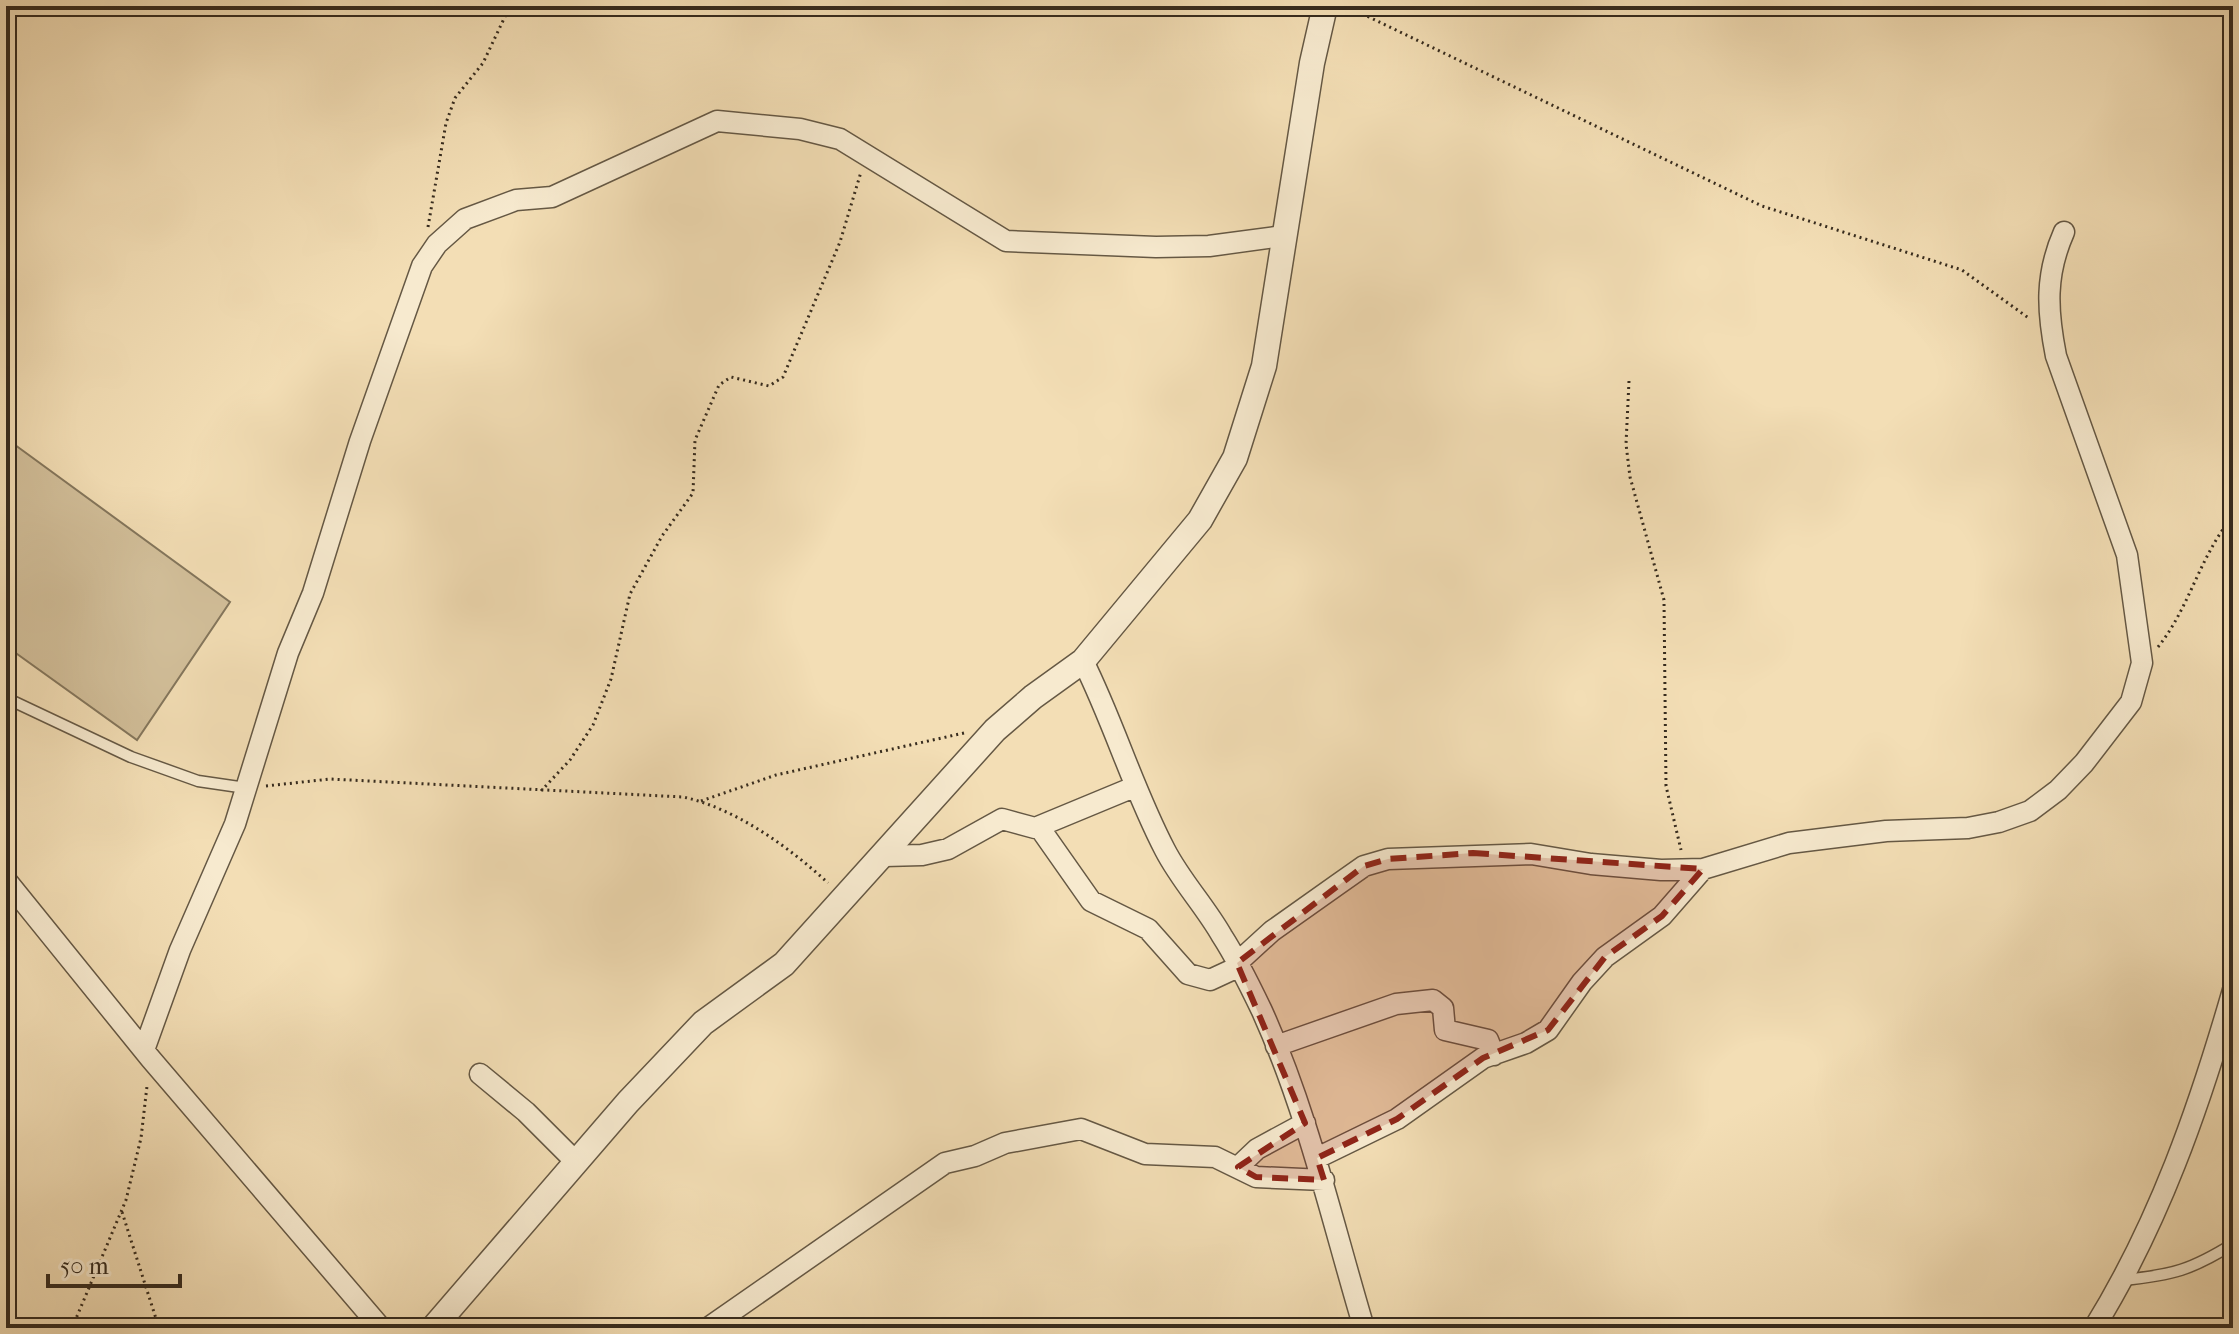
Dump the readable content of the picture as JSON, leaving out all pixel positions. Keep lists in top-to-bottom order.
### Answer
{
  "scale_bar": "50 m"
}
